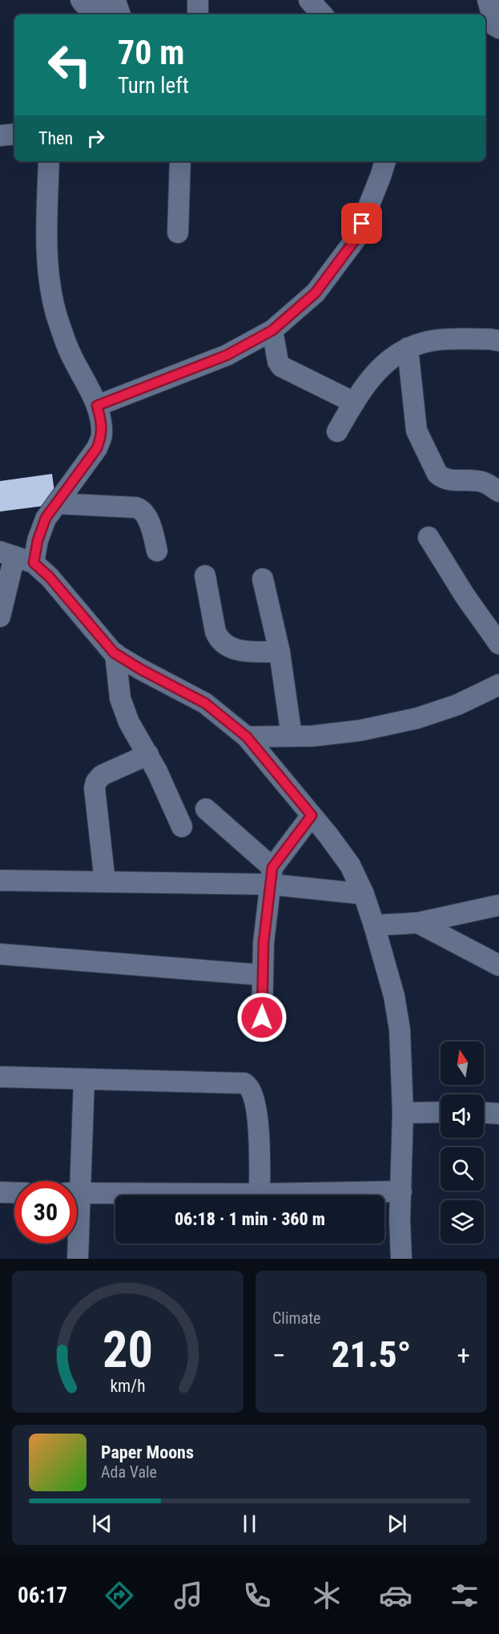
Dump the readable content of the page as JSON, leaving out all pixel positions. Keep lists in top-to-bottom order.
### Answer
{
  "north": "top",
  "page": {
    "turn": ["70 m", "Turn left"],
    "then": "Then",
    "limit": "30",
    "trip": "06:18 · 1 min · 360 m",
    "tile": "Climate",
    "heat": ["−", "21.5°", "+"],
    "song": ["Paper Moons", "Ada Vale"],
    "tabs": "06:17",
    "gauge": ["20", "km/h"]
  }
}
